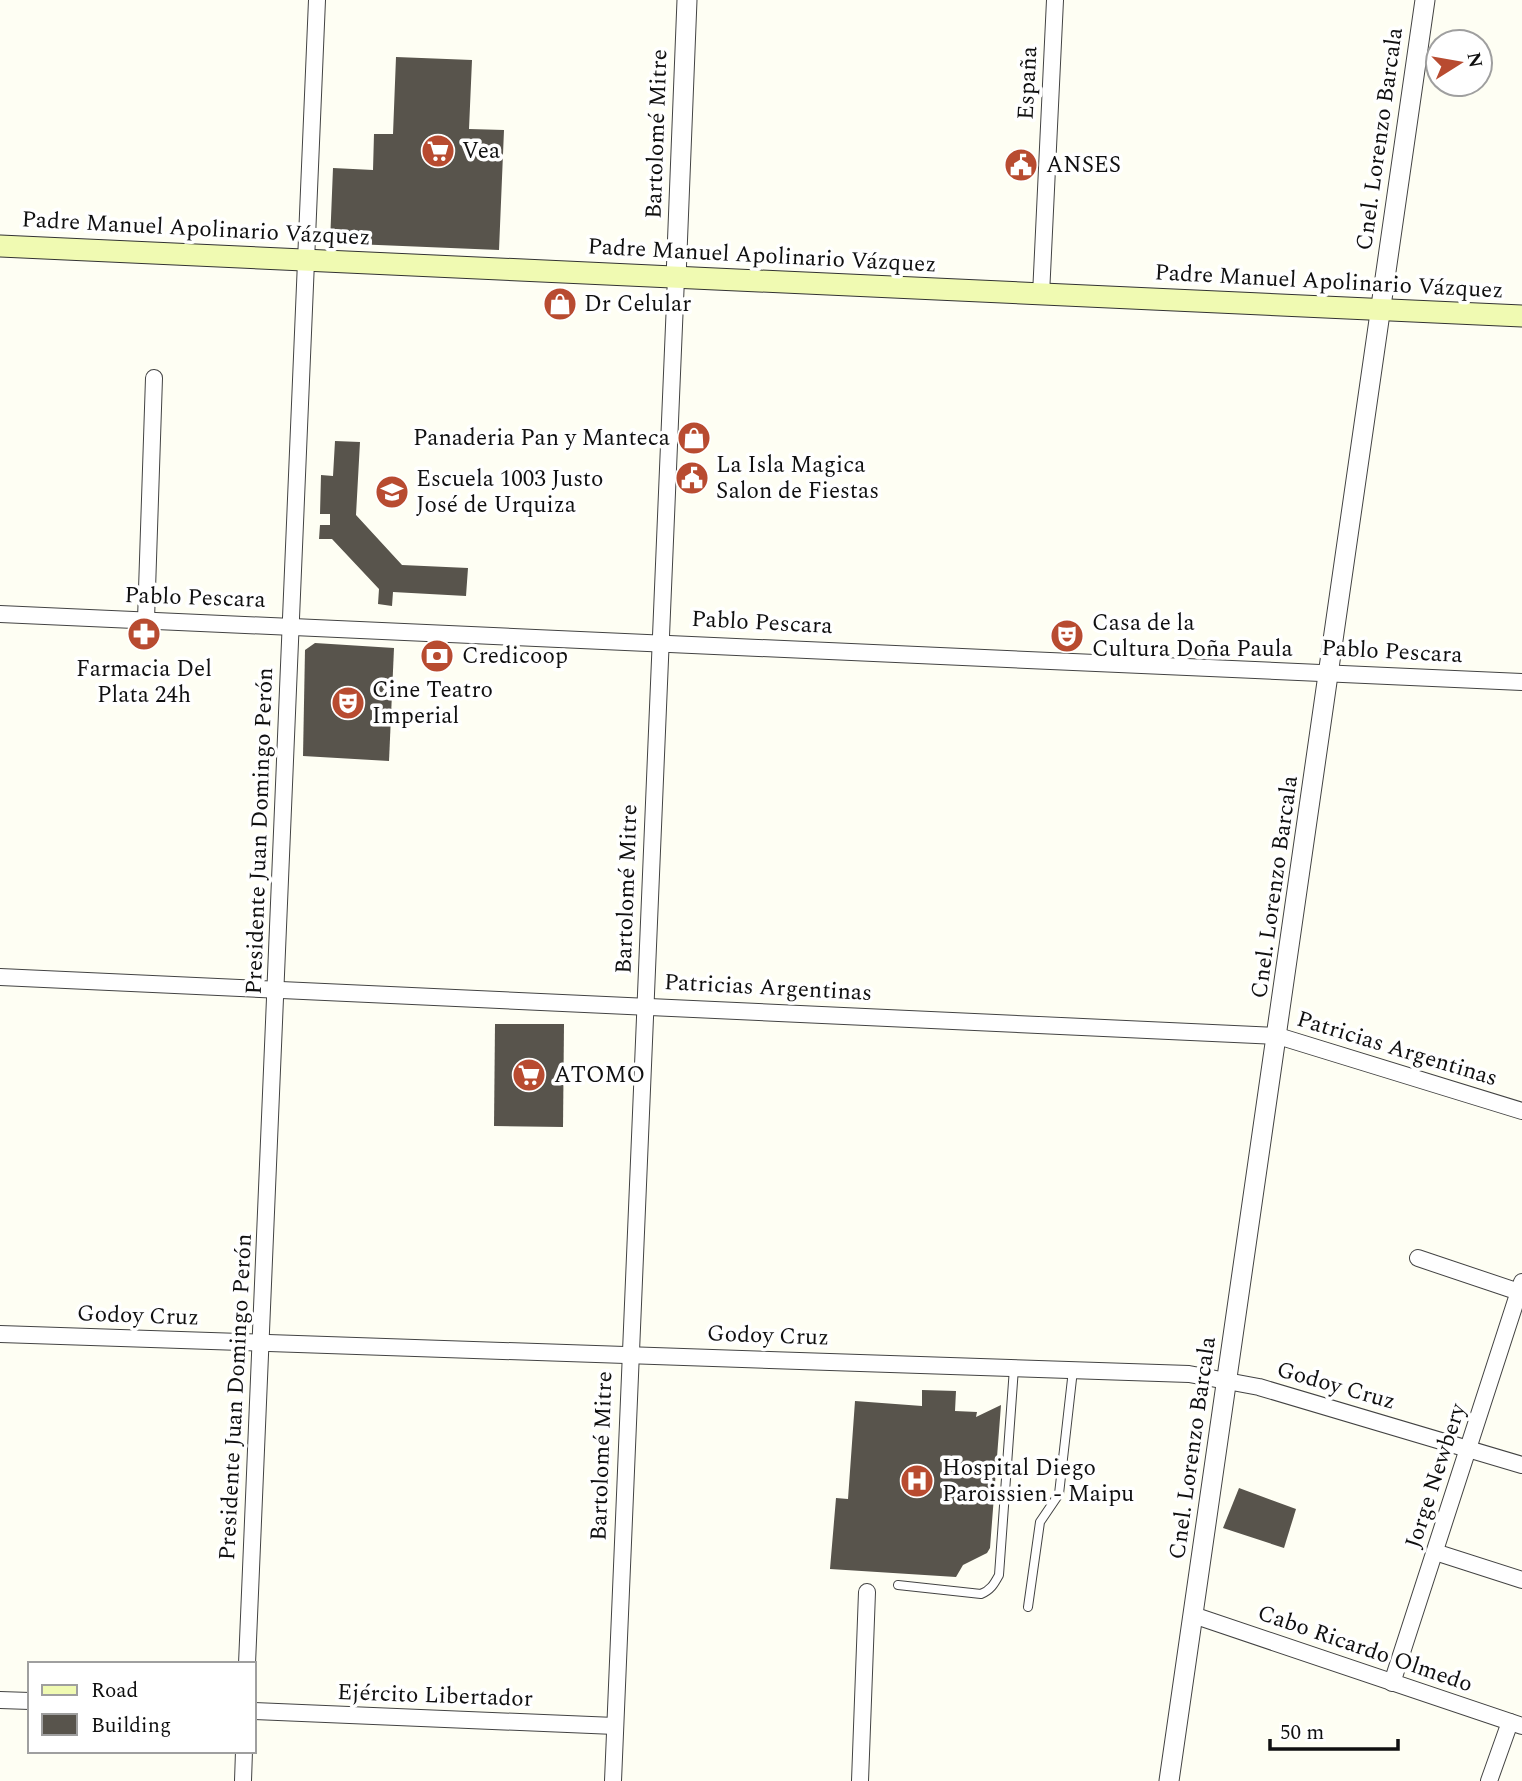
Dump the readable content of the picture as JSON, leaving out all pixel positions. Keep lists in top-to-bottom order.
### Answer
{
  "streets": {
    "main road": ["Padre Manuel Apolinario Vázquez"],
    "street": [
      "España",
      "Bartolomé Mitre",
      "Cnel. Lorenzo Barcala",
      "Pablo Pescara",
      "Presidente Juan Domingo Perón",
      "Patricias Argentinas",
      "Godoy Cruz",
      "Jorge Newbery",
      "Cabo Ricardo Olmedo",
      "Ejército Libertador"
    ]
  },
  "crossings": [
    ["España", "Padre Manuel Apolinario Vázquez"],
    ["Bartolomé Mitre", "Padre Manuel Apolinario Vázquez"],
    ["Bartolomé Mitre", "Pablo Pescara"],
    ["Bartolomé Mitre", "Patricias Argentinas"],
    ["Bartolomé Mitre", "Godoy Cruz"],
    ["Bartolomé Mitre", "Ejército Libertador"],
    ["Cnel. Lorenzo Barcala", "Padre Manuel Apolinario Vázquez"],
    ["Cnel. Lorenzo Barcala", "Pablo Pescara"],
    ["Cnel. Lorenzo Barcala", "Patricias Argentinas"],
    ["Cnel. Lorenzo Barcala", "Godoy Cruz"],
    ["Cnel. Lorenzo Barcala", "Cabo Ricardo Olmedo"],
    ["Padre Manuel Apolinario Vázquez", "Presidente Juan Domingo Perón"],
    ["Pablo Pescara", "Presidente Juan Domingo Perón"],
    ["Presidente Juan Domingo Perón", "Patricias Argentinas"],
    ["Presidente Juan Domingo Perón", "Godoy Cruz"],
    ["Godoy Cruz", "Jorge Newbery"],
    ["Jorge Newbery", "Cabo Ricardo Olmedo"]
  ],
  "places": {
    "supermarket": ["Vea", "ATOMO"],
    "public building": ["ANSES", "La Isla Magica Salon de Fiestas"],
    "shop": ["Dr Celular", "Panaderia Pan y Manteca"],
    "school or university": ["Escuela 1003 Justo José de Urquiza"],
    "pharmacy": ["Farmacia Del Plata 24h"],
    "theatre": ["Casa de la Cultura Doña Paula", "Cine Teatro Imperial"],
    "bank": ["Credicoop"],
    "hospital": ["Hospital Diego Paroissien - Maipu"]
  },
  "legend": ["Road", "Building"],
  "scale_bar": "50 m",
  "north": "right"
}
